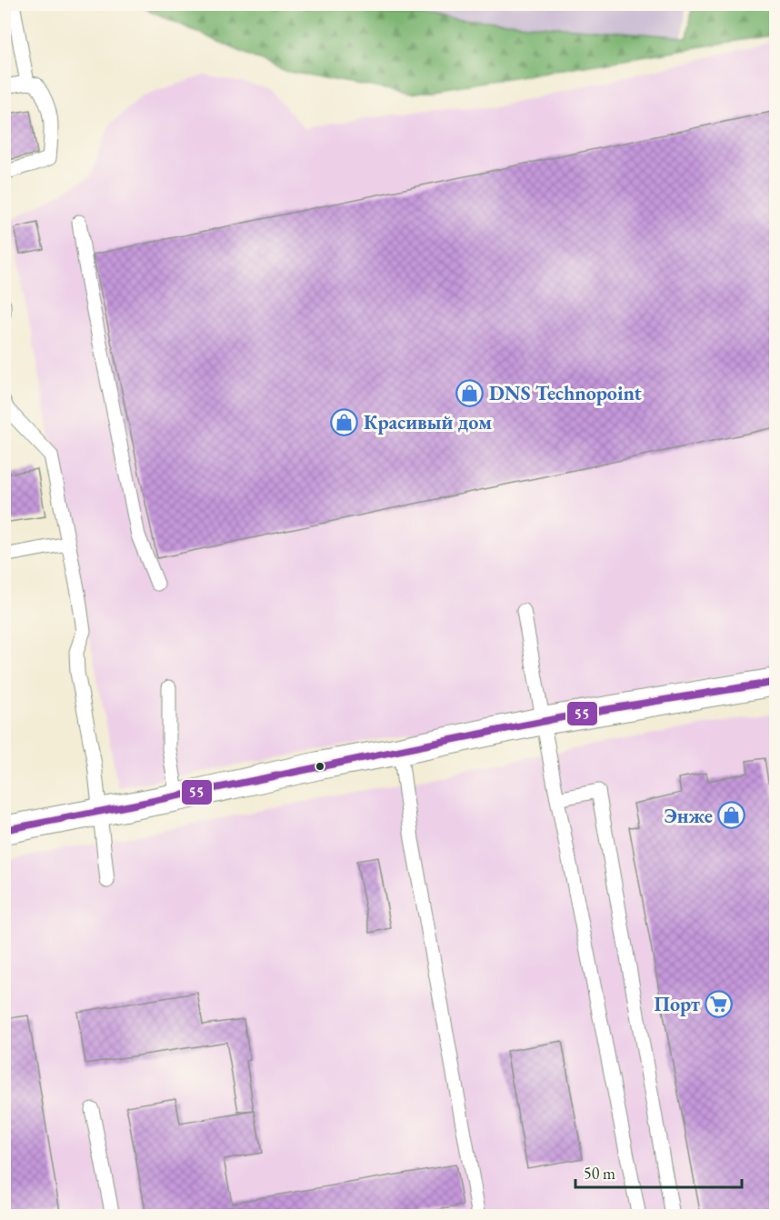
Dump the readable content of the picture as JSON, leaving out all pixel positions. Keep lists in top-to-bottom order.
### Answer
{
  "places": {
    "shop": ["DNS Technopoint", "Красивый дом", "Энже"],
    "supermarket": ["Порт"]
  },
  "lines": ["transit line 55"],
  "scale_bar": "50 m"
}
